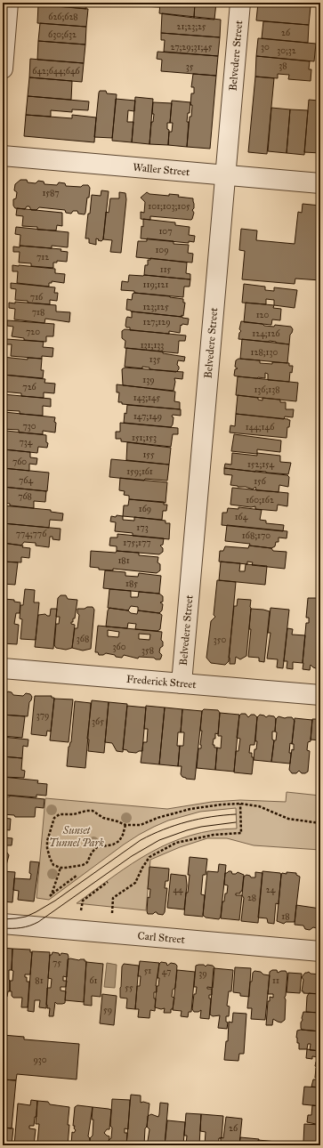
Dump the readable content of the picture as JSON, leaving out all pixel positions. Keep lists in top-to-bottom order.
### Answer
{
  "streets": {
    "street": [
      "Belvedere Street",
      "Waller Street",
      "Frederick Street",
      "Carl Street"
    ]
  },
  "crossings": [
    ["Belvedere Street", "Waller Street"],
    ["Belvedere Street", "Frederick Street"]
  ],
  "parks": ["Sunset Tunnel Park"],
  "house_numbers": [
    "626;628",
    "21;23;25",
    "26",
    "630;632",
    "27;29;31;45",
    "30",
    "30;32",
    "38",
    "35",
    "642;644;646",
    "1587",
    "101;103;105",
    "107",
    "109",
    "712",
    "115",
    "119;121",
    "716",
    "123;125",
    "718",
    "120",
    "127;129",
    "720",
    "124;126",
    "131;133",
    "128;130",
    "135",
    "139",
    "726",
    "136;138",
    "143;145",
    "147;149",
    "730",
    "144;146",
    "151;153",
    "734",
    "155",
    "760",
    "152;154",
    "159;161",
    "764",
    "156",
    "768",
    "160;162",
    "169",
    "164",
    "173",
    "774;776",
    "168;170",
    "175;177",
    "181",
    "185",
    "368",
    "350",
    "360",
    "358",
    "379",
    "365",
    "44",
    "24",
    "28",
    "18",
    "75",
    "51",
    "47",
    "39",
    "81",
    "61",
    "11",
    "55",
    "59",
    "930",
    "26"
  ]
}
